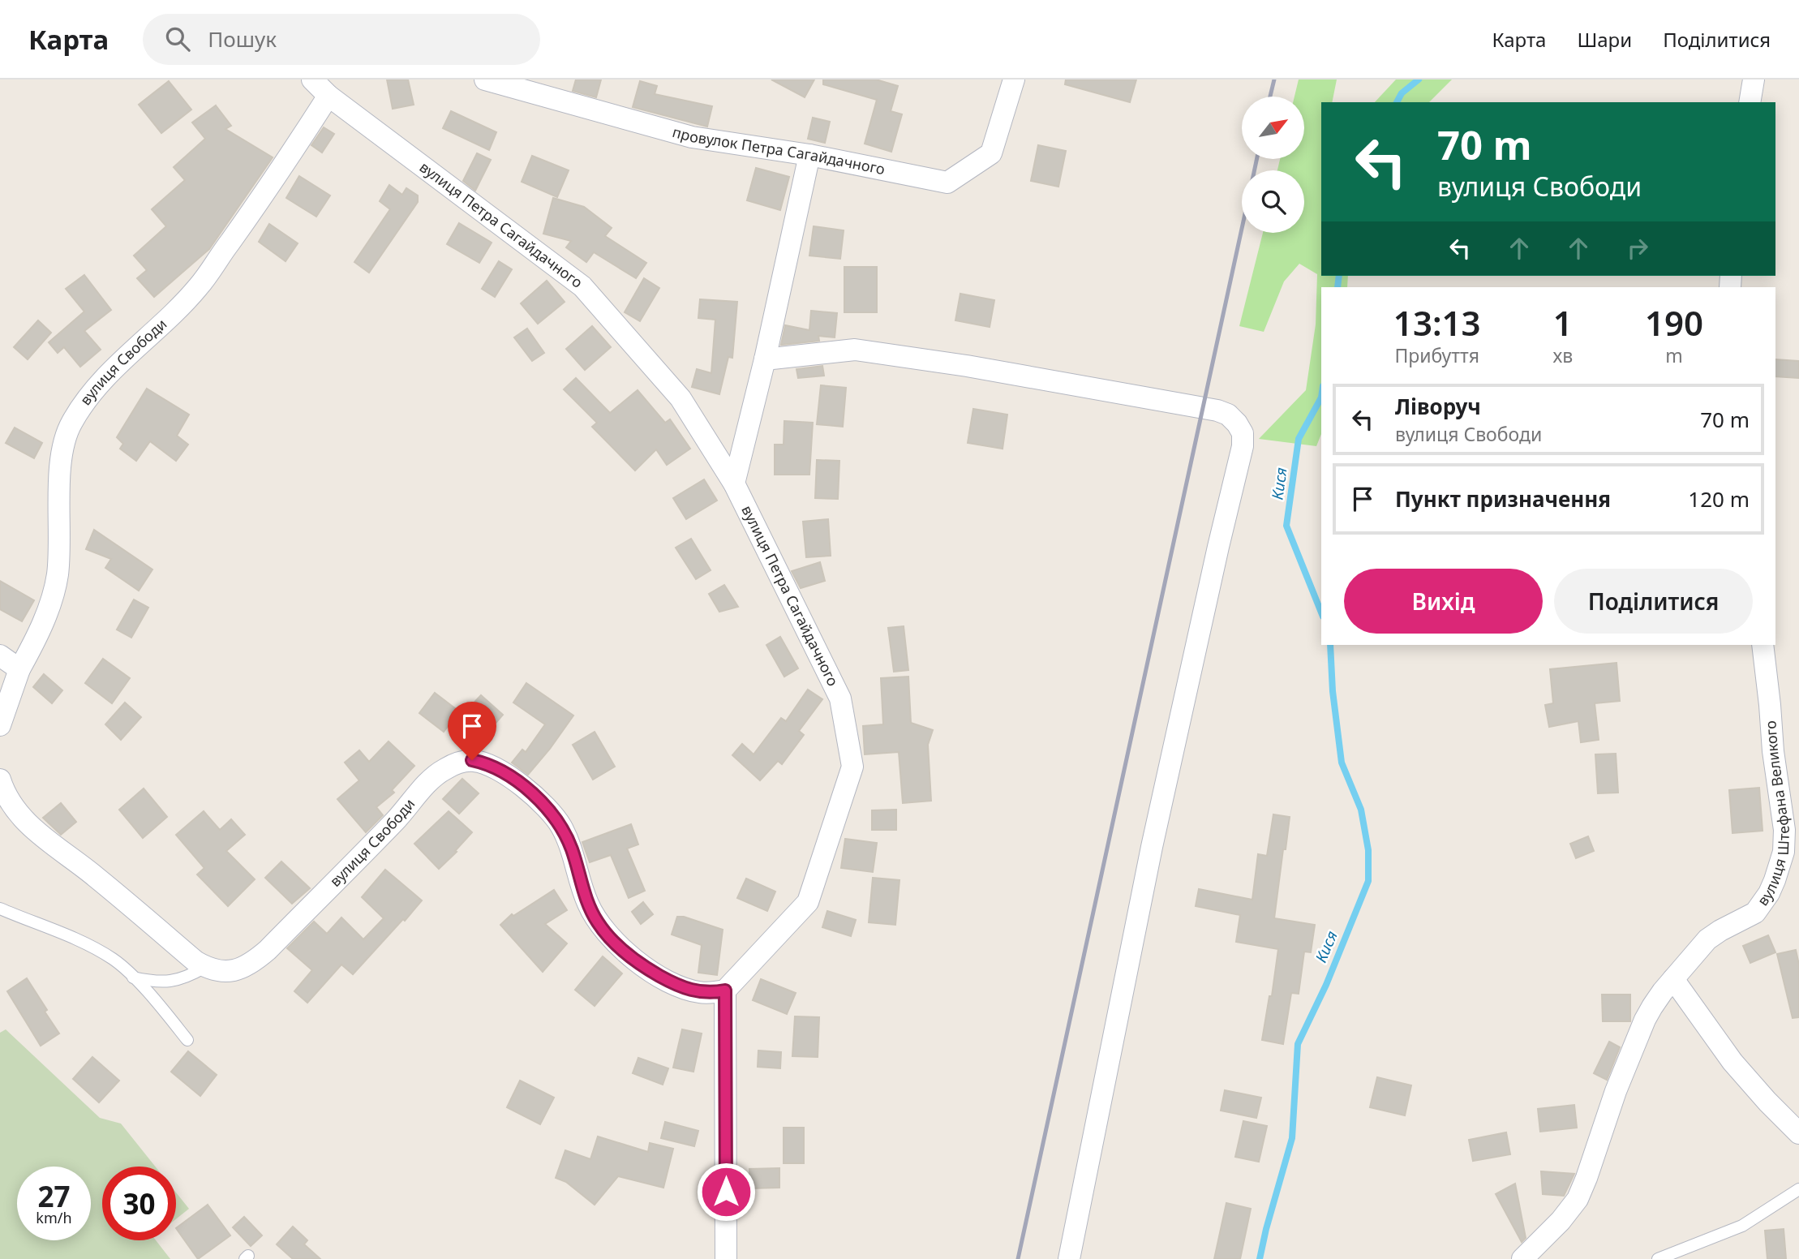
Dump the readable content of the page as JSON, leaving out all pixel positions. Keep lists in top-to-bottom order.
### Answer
{
  "streets": {
    "street": [
      "провулок Петра Сагайдачного",
      "вулиця Петра Сагайдачного",
      "вулиця Свободи",
      "вулиця Штефана Великого"
    ]
  },
  "crossings": [
    ["вулиця Петра Сагайдачного", "вулиця Свободи"]
  ],
  "water": ["Кися"],
  "north": "top right",
  "page": {
    "header": "Карта",
    "search": "Пошук",
    "nav": ["Карта", "Шари", "Поділитися"],
    "turn": ["70 m", "вулиця Свободи"],
    "eta": [
      "13:13",
      "Прибуття",
      "1",
      "хв",
      "190",
      "m"
    ],
    "list": [
      {
        "name": "Ліворуч",
        "note": "вулиця Свободи",
        "value": "70 m"
      },
      {
        "name": "Пункт призначення",
        "value": "120 m"
      }
    ],
    "buttons": ["Вихід", "Поділитися"],
    "speed": "27 km/h",
    "limit": "30"
  }
}
